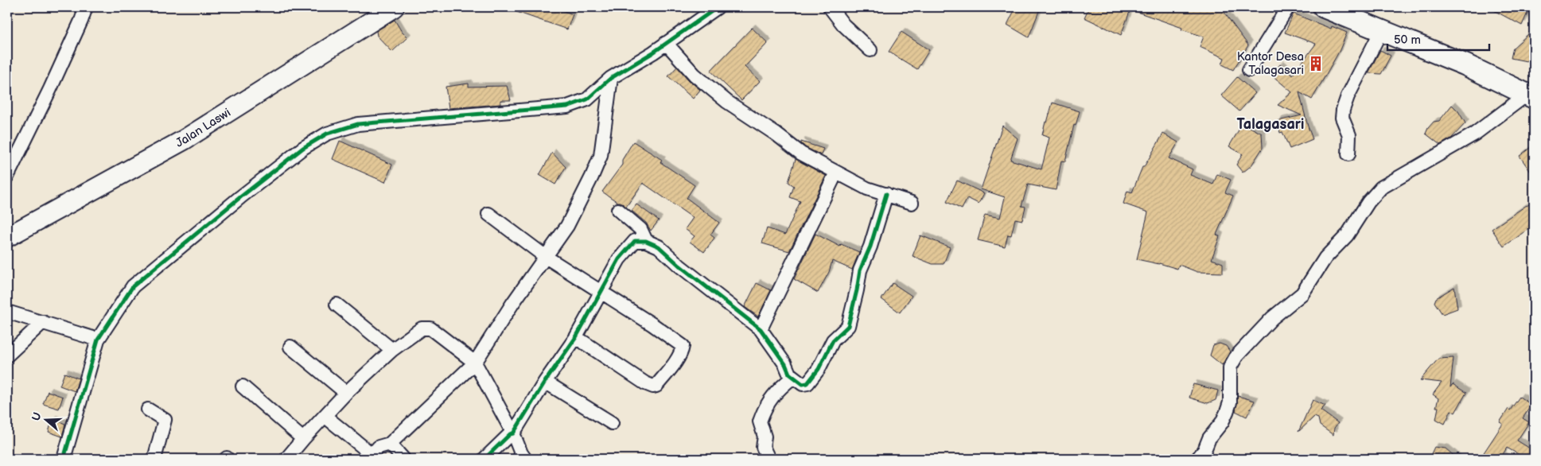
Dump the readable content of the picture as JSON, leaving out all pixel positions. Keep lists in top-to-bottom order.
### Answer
{
  "streets": {
    "street": ["Jalan Laswi"]
  },
  "districts": ["Talagasari"],
  "places": {
    "building": ["Kantor Desa Talagasari"]
  },
  "scale_bar": "50 m",
  "north": "left"
}
